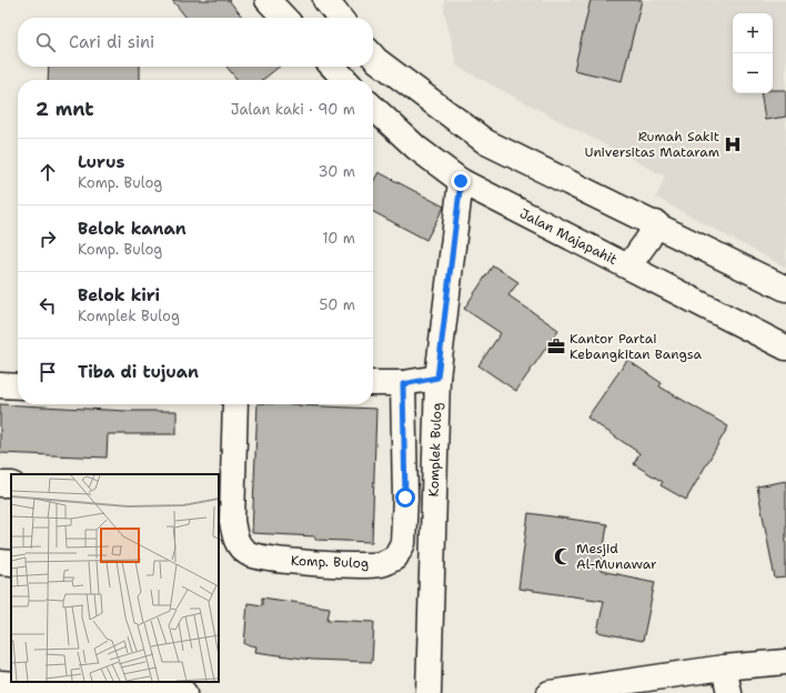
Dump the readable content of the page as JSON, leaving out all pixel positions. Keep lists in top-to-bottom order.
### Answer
{
  "streets": {
    "street": ["Jalan Majapahit", "Komplek Bulog", "Komp. Bulog"]
  },
  "crossings": [
    ["Jalan Majapahit", "Komplek Bulog"]
  ],
  "places": {
    "hospital": ["Rumah Sakit Universitas Mataram"],
    "office": ["Kantor Partai Kebangkitan Bangsa"],
    "mosque": ["Mesjid Al-Munawar"]
  },
  "page": {
    "map_buttons": ["+", "−"],
    "search": "Cari di sini",
    "heading": ["2 mnt", "Jalan kaki · 90 m"],
    "list": [
      ["Lurus", "Komp. Bulog", "30 m"],
      ["Belok kanan", "Komp. Bulog", "10 m"],
      ["Belok kiri", "Komplek Bulog", "50 m"],
      "Tiba di tujuan"
    ]
  }
}
